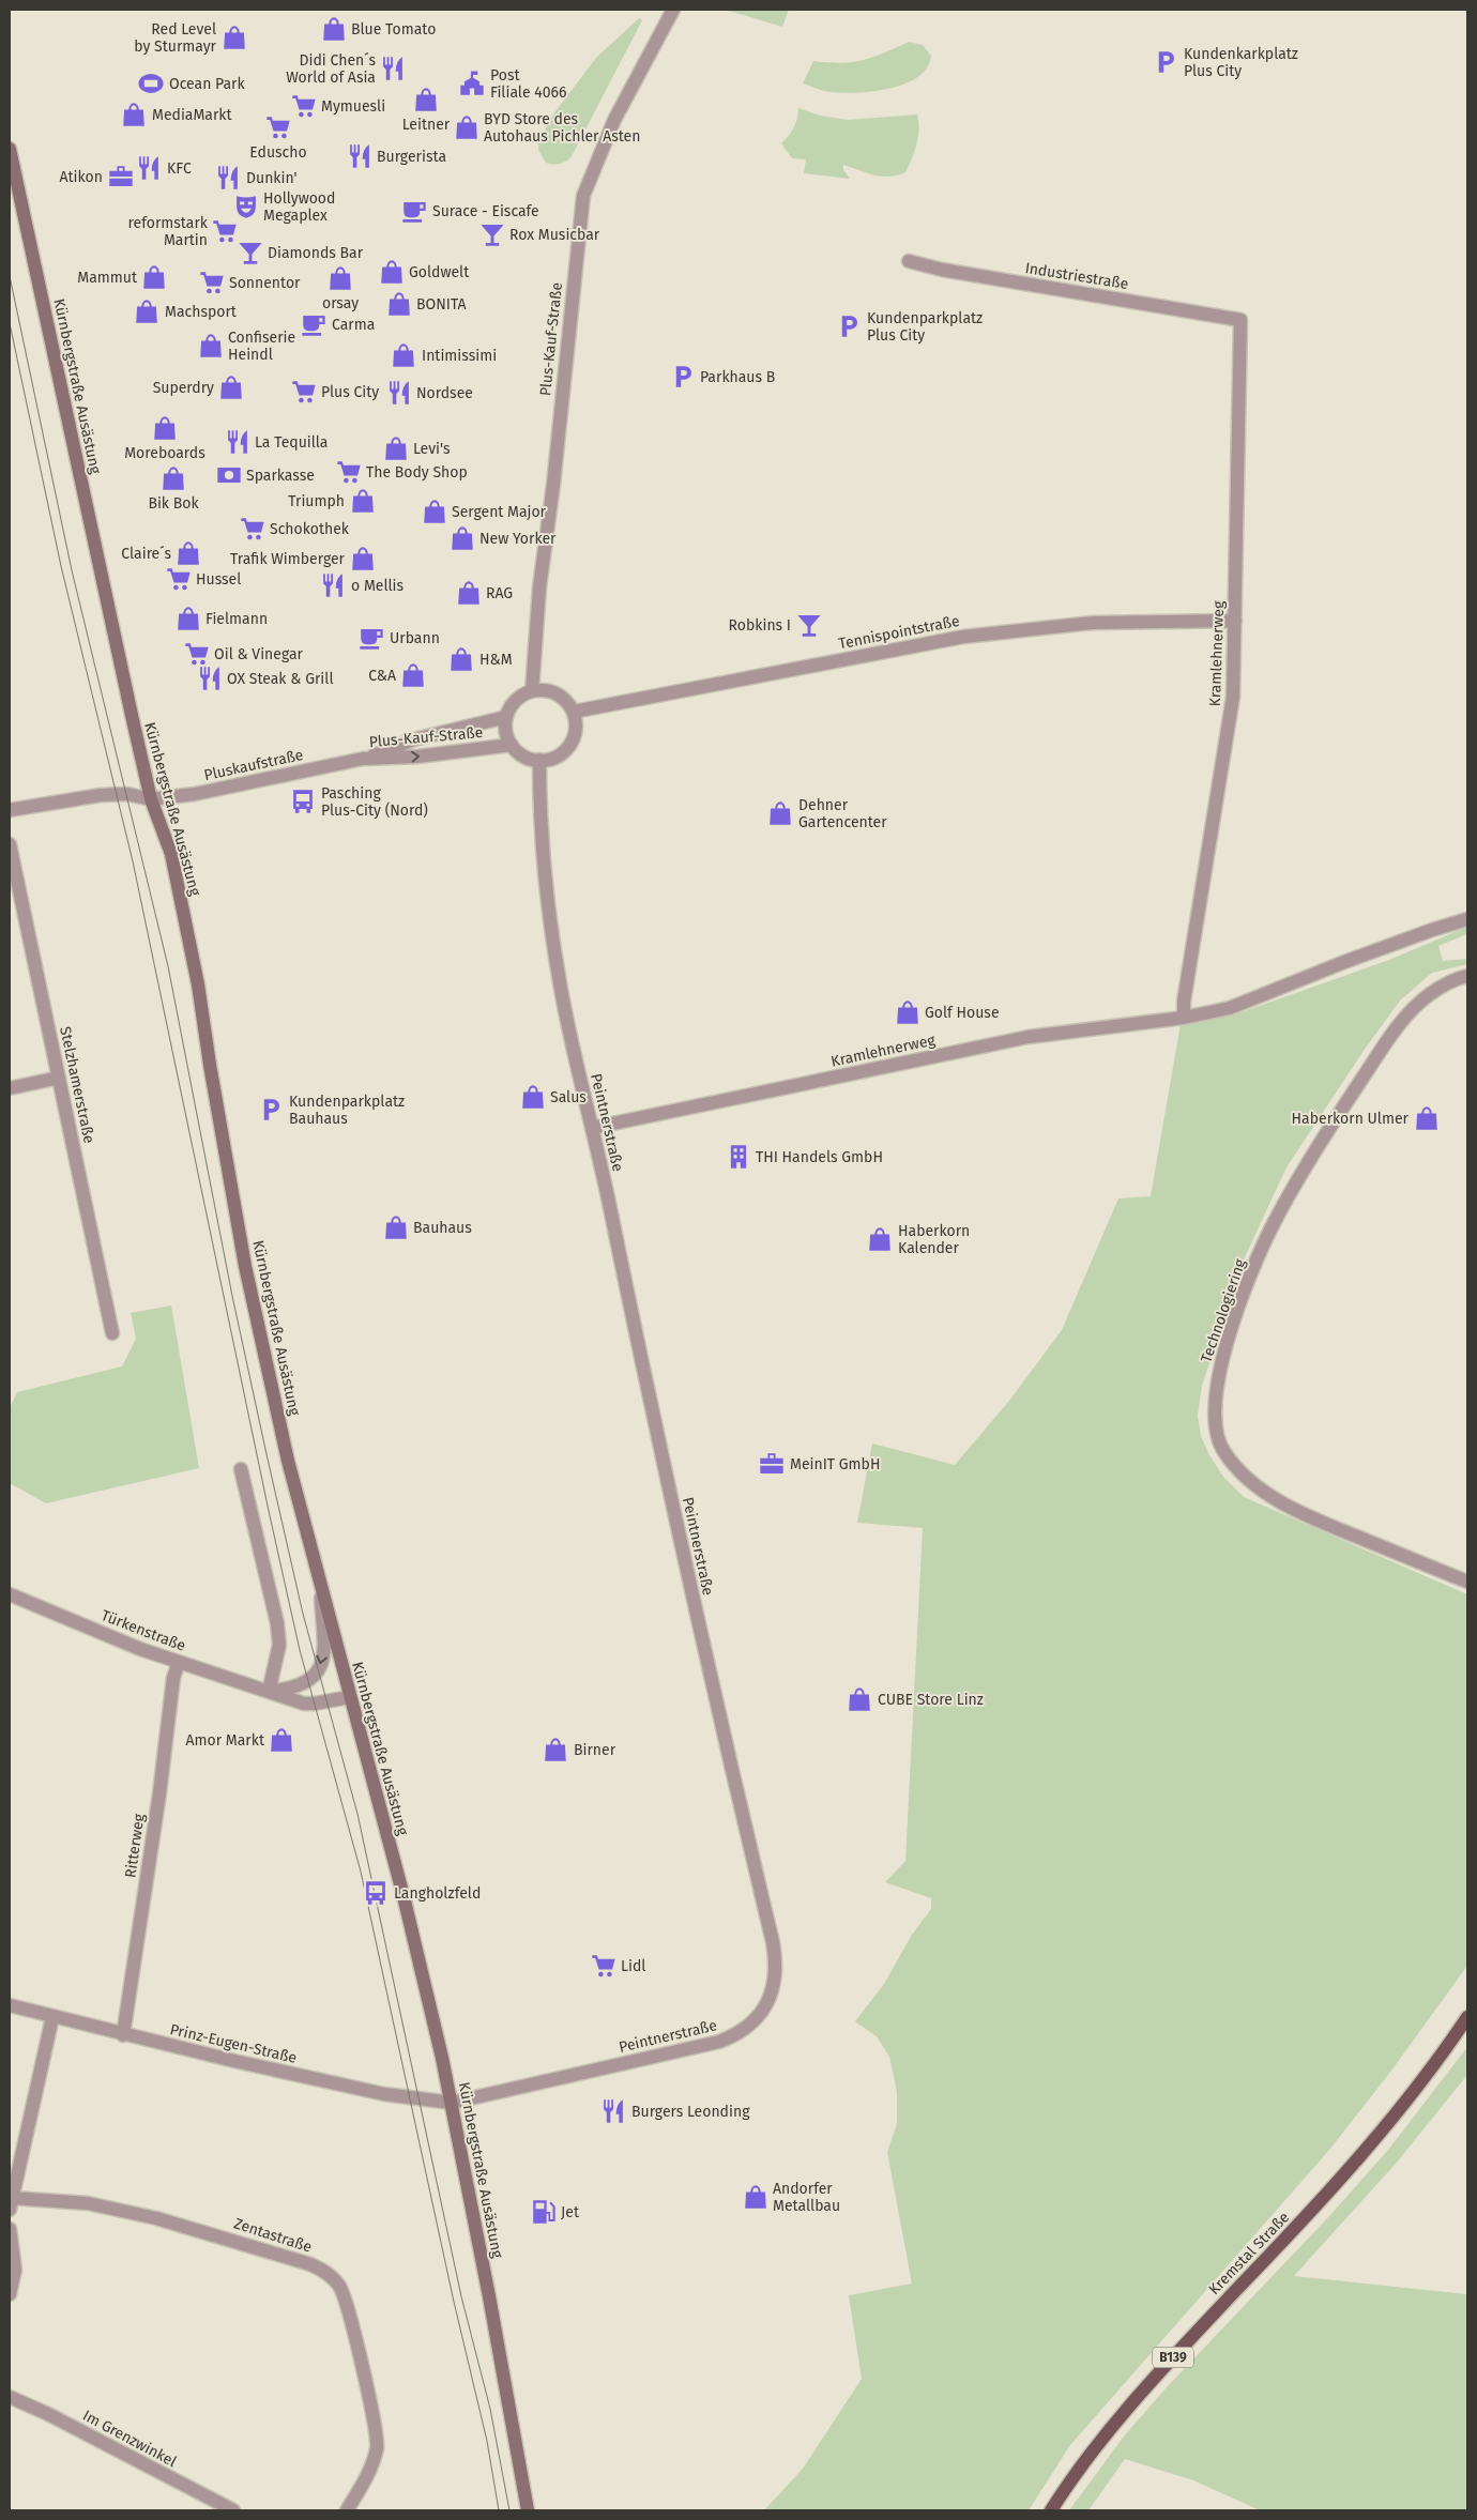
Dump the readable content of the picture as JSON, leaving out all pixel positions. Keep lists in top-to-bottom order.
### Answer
{
  "streets": {
    "main road": ["Kürnbergstraße Ausästung", "Kremstal Straße", "B139"],
    "street": [
      "Industriestraße",
      "Plus-Kauf-Straße",
      "Tennispointstraße",
      "Kramlehnerweg",
      "Pluskaufstraße",
      "Stelzhamerstraße",
      "Peintnerstraße",
      "Technologiering",
      "Türkenstraße",
      "Ritterweg",
      "Prinz-Eugen-Straße",
      "Zentastraße",
      "Im Grenzwinkel"
    ]
  },
  "crossings": [
    ["Industriestraße", "Kramlehnerweg"],
    ["Plus-Kauf-Straße", "Tennispointstraße"],
    ["Plus-Kauf-Straße", "Pluskaufstraße"],
    ["Plus-Kauf-Straße", "Peintnerstraße"],
    ["Kürnbergstraße Ausästung", "Pluskaufstraße"],
    ["Kürnbergstraße Ausästung", "Peintnerstraße"],
    ["Kürnbergstraße Ausästung", "Türkenstraße"],
    ["Kürnbergstraße Ausästung", "Prinz-Eugen-Straße"],
    ["Tennispointstraße", "Kramlehnerweg"],
    ["Tennispointstraße", "Peintnerstraße"],
    ["Kramlehnerweg", "Peintnerstraße"],
    ["Peintnerstraße", "Prinz-Eugen-Straße"],
    ["Türkenstraße", "Ritterweg"],
    ["Ritterweg", "Prinz-Eugen-Straße"],
    ["Prinz-Eugen-Straße", "Zentastraße"]
  ],
  "places": {
    "shop": [
      "Blue Tomato",
      "Red Level by Sturmayr",
      "Leitner",
      "MediaMarkt",
      "BYD Store des Autohaus Pichler Asten",
      "Goldwelt",
      "Mammut",
      "orsay",
      "BONITA",
      "Machsport",
      "Confiserie Heindl",
      "Intimissimi",
      "Superdry",
      "Moreboards",
      "Levi's",
      "Bik Bok",
      "Triumph",
      "Sergent Major",
      "New Yorker",
      "Claire´s",
      "Trafik Wimberger",
      "RAG",
      "Fielmann",
      "H&M",
      "C&A",
      "Dehner Gartencenter",
      "Golf House",
      "Salus",
      "Haberkorn Ulmer",
      "Bauhaus",
      "Haberkorn Kalender",
      "CUBE Store Linz",
      "Amor Markt",
      "Birner",
      "Andorfer Metallbau"
    ],
    "parking": [
      "Kundenkarkplatz Plus City",
      "Kundenparkplatz Plus City",
      "Parkhaus B",
      "Kundenparkplatz Bauhaus"
    ],
    "restaurant": [
      "Didi Chen´s World of Asia",
      "Burgerista",
      "KFC",
      "Dunkin'",
      "Nordsee",
      "La Tequilla",
      "o Mellis",
      "OX Steak & Grill",
      "Burgers Leonding"
    ],
    "sports": ["Ocean Park"],
    "public building": ["Post Filiale 4066"],
    "supermarket": [
      "Mymuesli",
      "Eduscho",
      "reformstark Martin",
      "Sonnentor",
      "Plus City",
      "The Body Shop",
      "Schokothek",
      "Hussel",
      "Oil & Vinegar",
      "Lidl"
    ],
    "office": ["Atikon", "MeinIT GmbH"],
    "theatre": ["Hollywood Megaplex"],
    "cafe": ["Surace - Eiscafe", "Carma", "Urbann"],
    "bar": ["Rox Musicbar", "Diamonds Bar", "Robkins I"],
    "bank": ["Sparkasse"],
    "bus stop": ["Pasching Plus-City (Nord)", "Langholzfeld"],
    "building": ["THI Handels GmbH"],
    "fuel station": ["Jet"]
  }
}
